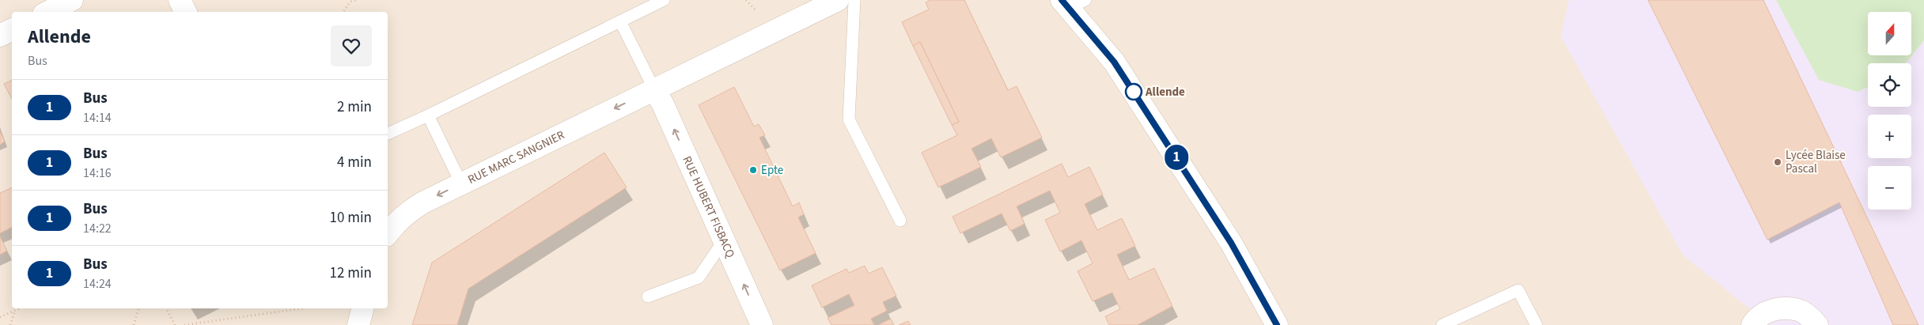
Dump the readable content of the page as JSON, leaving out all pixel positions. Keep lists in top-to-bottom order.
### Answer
{
  "streets": {
    "street": ["RUE MARC SANGNIER", "RUE HUBERT FISBACQ"]
  },
  "crossings": [
    ["RUE MARC SANGNIER", "RUE HUBERT FISBACQ"]
  ],
  "one_way": ["RUE MARC SANGNIER", "RUE HUBERT FISBACQ"],
  "places": ["Allende", "Lycée Blaise Pascal", "Epte"],
  "lines": ["bus line 1"],
  "north": "top",
  "page": {
    "on_map": "1",
    "map_buttons": ["+", "−"],
    "heading": ["Allende", "Bus"],
    "list": [
      {
        "mark": "1",
        "name": "Bus",
        "note": "14:14",
        "value": "2 min"
      },
      {
        "mark": "1",
        "name": "Bus",
        "note": "14:16",
        "value": "4 min"
      },
      {
        "mark": "1",
        "name": "Bus",
        "note": "14:22",
        "value": "10 min"
      },
      {
        "mark": "1",
        "name": "Bus",
        "note": "14:24",
        "value": "12 min"
      }
    ]
  }
}
